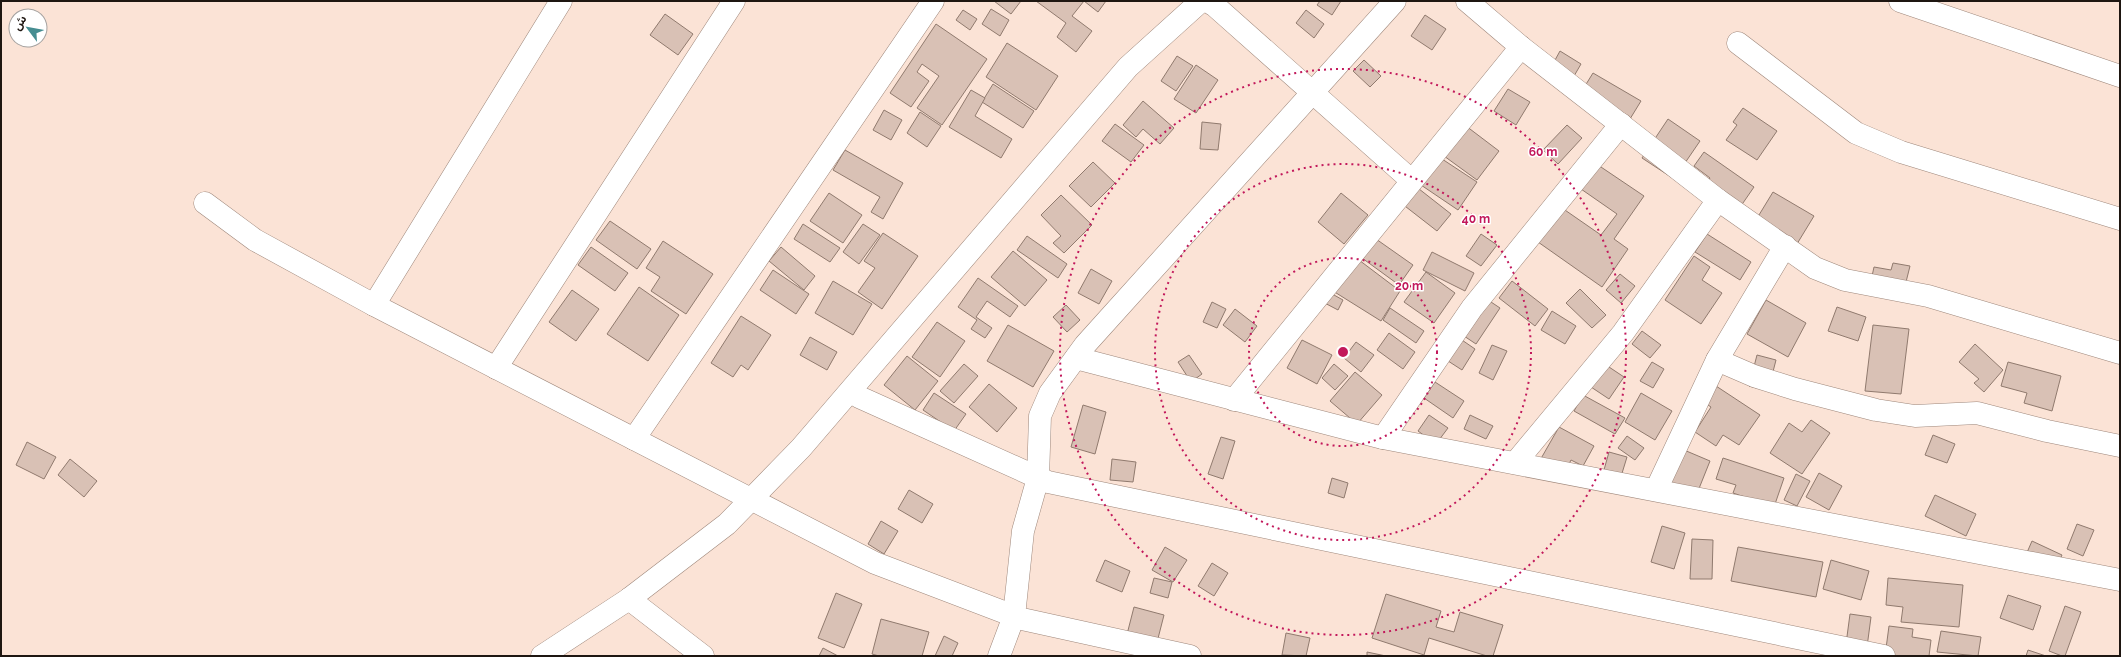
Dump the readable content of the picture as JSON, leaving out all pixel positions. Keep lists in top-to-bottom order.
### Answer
{
  "north": "top left",
  "rings": ["60 m", "40 m", "20 m"]
}
